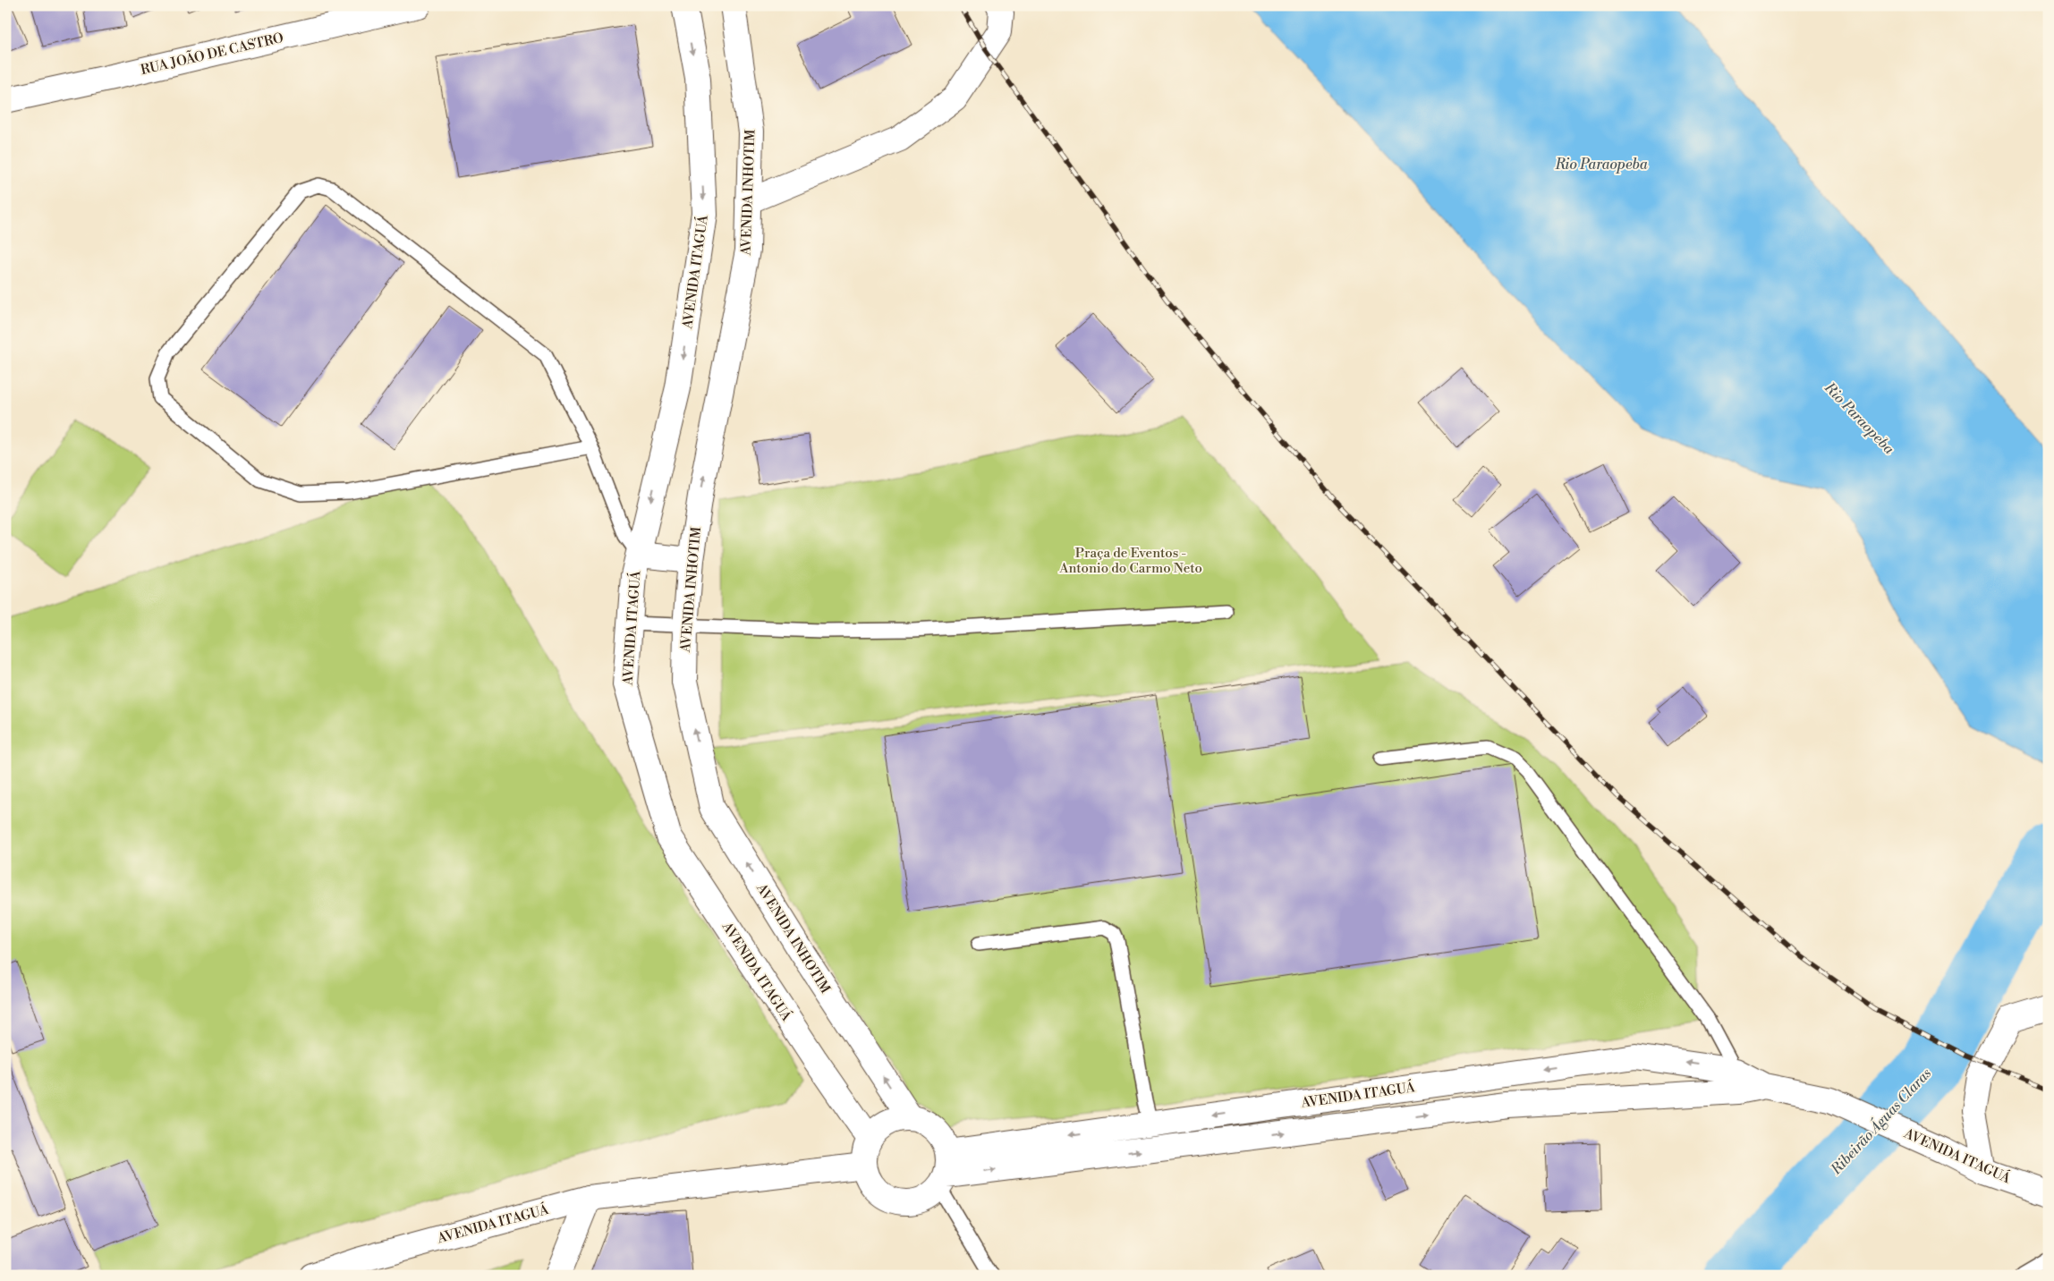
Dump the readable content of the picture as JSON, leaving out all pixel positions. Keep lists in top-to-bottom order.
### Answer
{
  "streets": {
    "main road": ["RUA JOÃO DE CASTRO", "AVENIDA INHOTIM", "AVENIDA ITAGUÁ"]
  },
  "crossings": [
    ["AVENIDA INHOTIM", "AVENIDA ITAGUÁ"]
  ],
  "one_way": ["AVENIDA INHOTIM"],
  "water": ["Rio Paraopeba", "Ribeirão Águas Claras"],
  "parks": ["Praça de Eventos - Antonio do Carmo Neto"]
}
